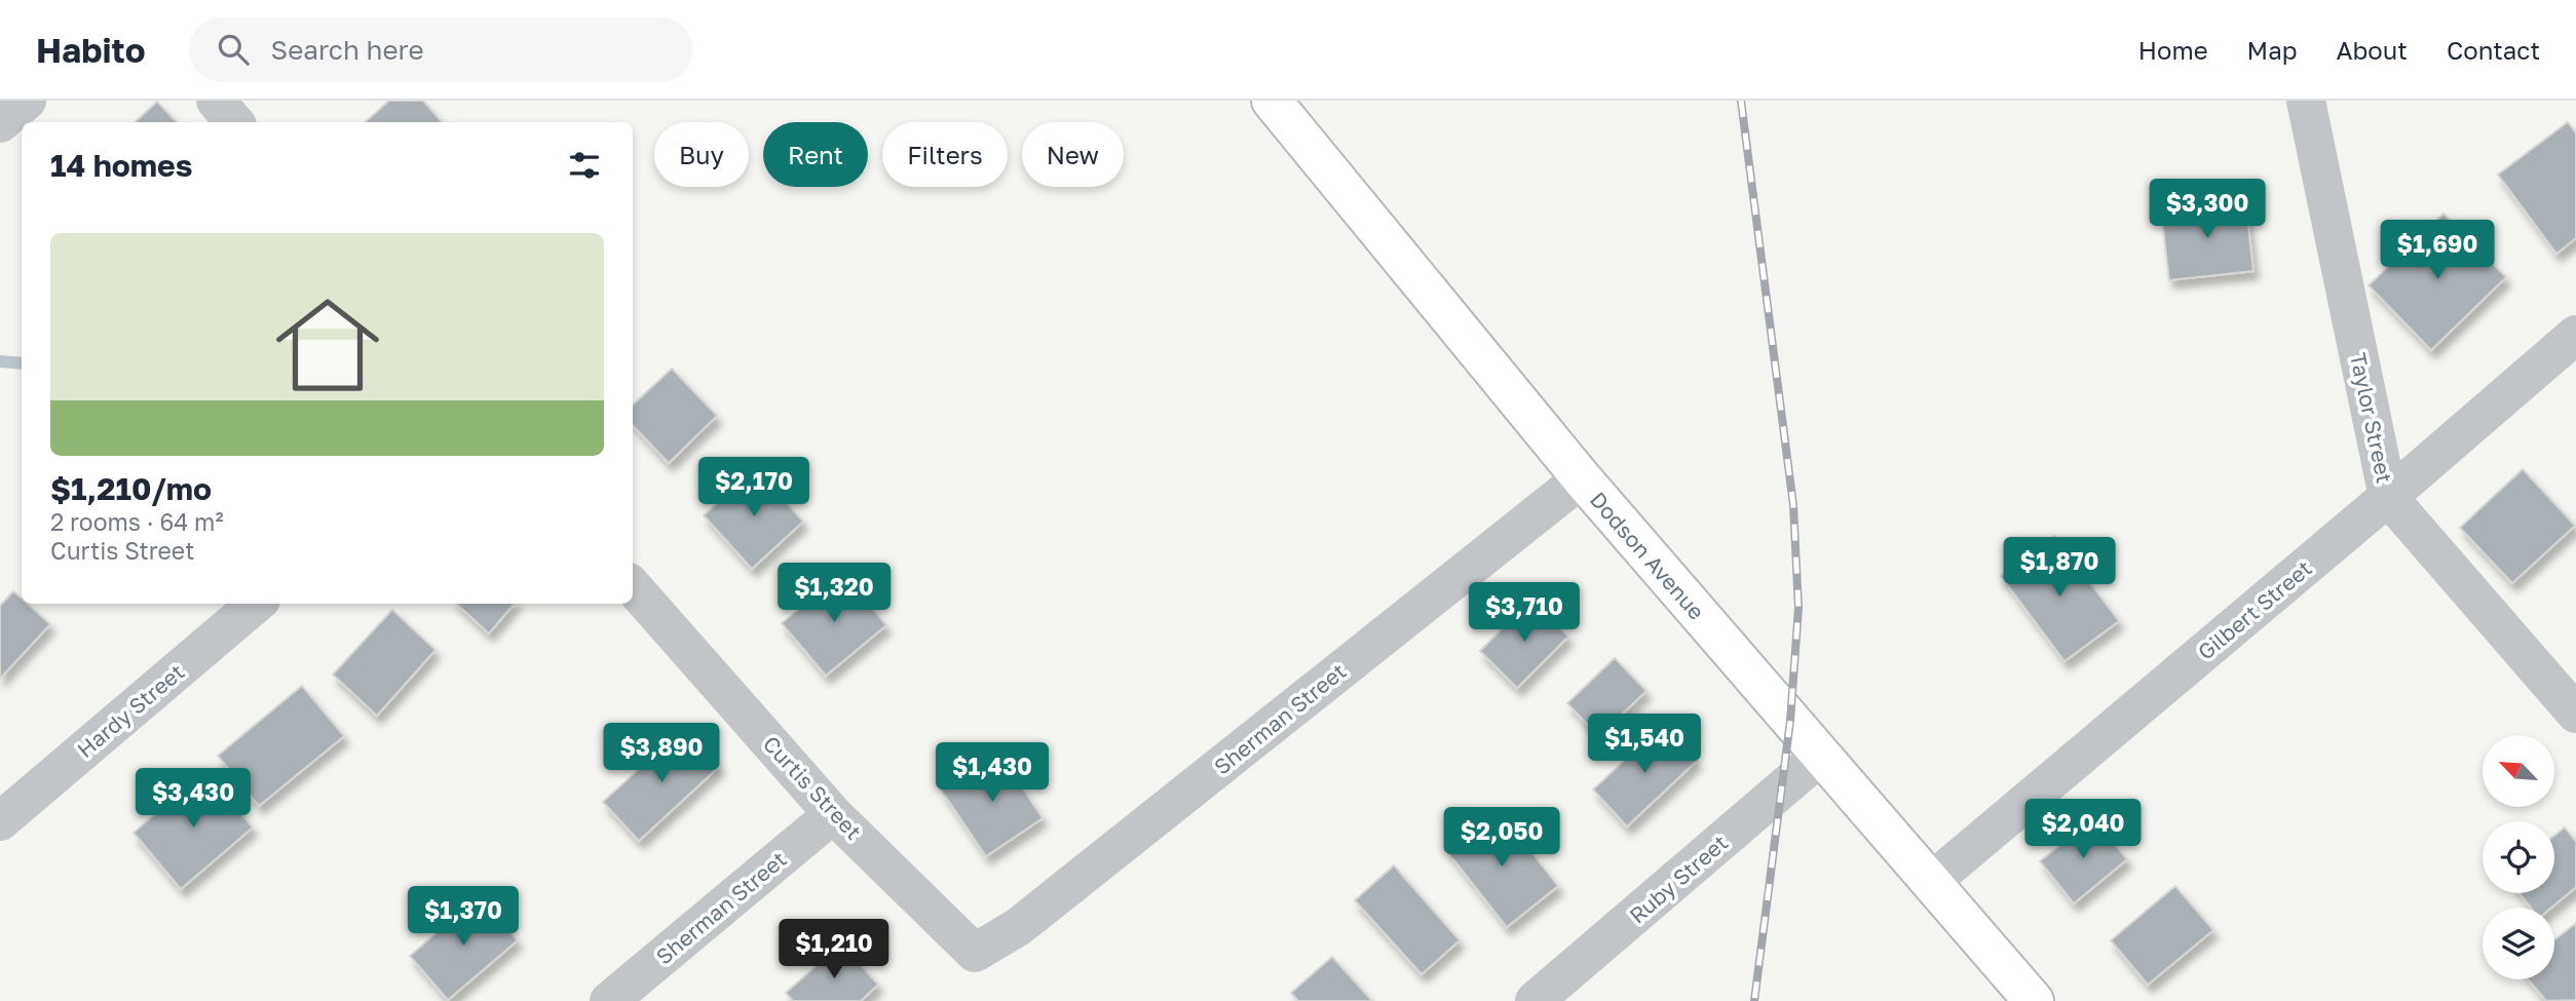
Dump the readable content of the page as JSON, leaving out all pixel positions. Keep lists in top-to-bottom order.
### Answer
{
  "streets": {
    "main road": ["Dodson Avenue"],
    "street": [
      "Taylor Street",
      "Gilbert Street",
      "Hardy Street",
      "Sherman Street",
      "Curtis Street",
      "Ruby Street"
    ]
  },
  "crossings": [
    ["Taylor Street", "Gilbert Street"],
    ["Dodson Avenue", "Gilbert Street"],
    ["Dodson Avenue", "Sherman Street"],
    ["Dodson Avenue", "Ruby Street"],
    ["Sherman Street", "Curtis Street"]
  ],
  "north": "top left",
  "page": {
    "header": "Habito",
    "search": "Search here",
    "nav": [
      "Home",
      "Map",
      "About",
      "Contact"
    ],
    "chip": [
      "Buy",
      "Rent",
      "Filters",
      "New"
    ],
    "heading": "14 homes",
    "price": [
      "$3,300",
      "$1,690",
      "$2,170",
      "$1,870",
      "$1,320",
      "$3,710",
      "$1,540",
      "$3,890",
      "$1,430",
      "$3,430",
      "$2,040",
      "$2,050",
      "$1,370",
      "$1,210"
    ],
    "list": [
      {
        "name": "$1,210/mo",
        "note": "2 rooms · 64 m² · Curtis Street"
      }
    ]
  }
}
